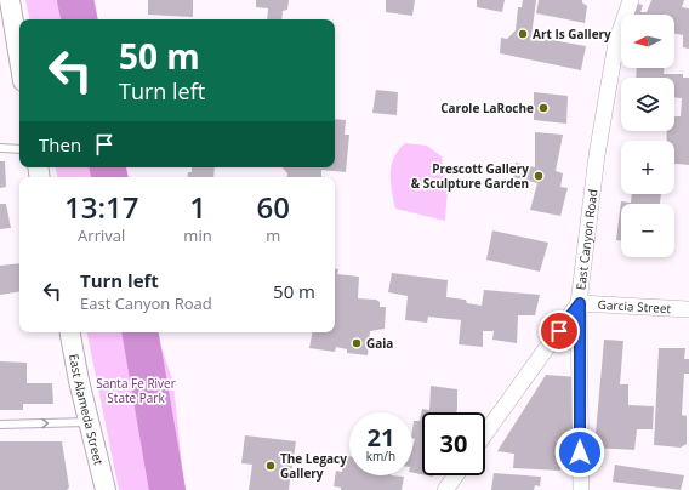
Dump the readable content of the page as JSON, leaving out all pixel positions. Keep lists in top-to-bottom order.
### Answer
{
  "streets": {
    "street": ["East Canyon Road", "Garcia Street", "East Alameda Street"]
  },
  "crossings": [
    ["East Canyon Road", "Garcia Street"]
  ],
  "parks": ["Santa Fe River State Park"],
  "places": [
    "Art Is Gallery",
    "Carole LaRoche",
    "Prescott Gallery & Sculpture Garden",
    "Gaia",
    "The Legacy Gallery"
  ],
  "north": "left",
  "page": {
    "map_buttons": ["+", "−"],
    "turn": ["50 m", "Turn left"],
    "then": "Then",
    "eta": [
      "13:17",
      "Arrival",
      "1",
      "min",
      "60",
      "m"
    ],
    "list": [
      {
        "name": "Turn left",
        "note": "East Canyon Road",
        "value": "50 m"
      }
    ],
    "speed": "21 km/h",
    "limit": "30"
  }
}
